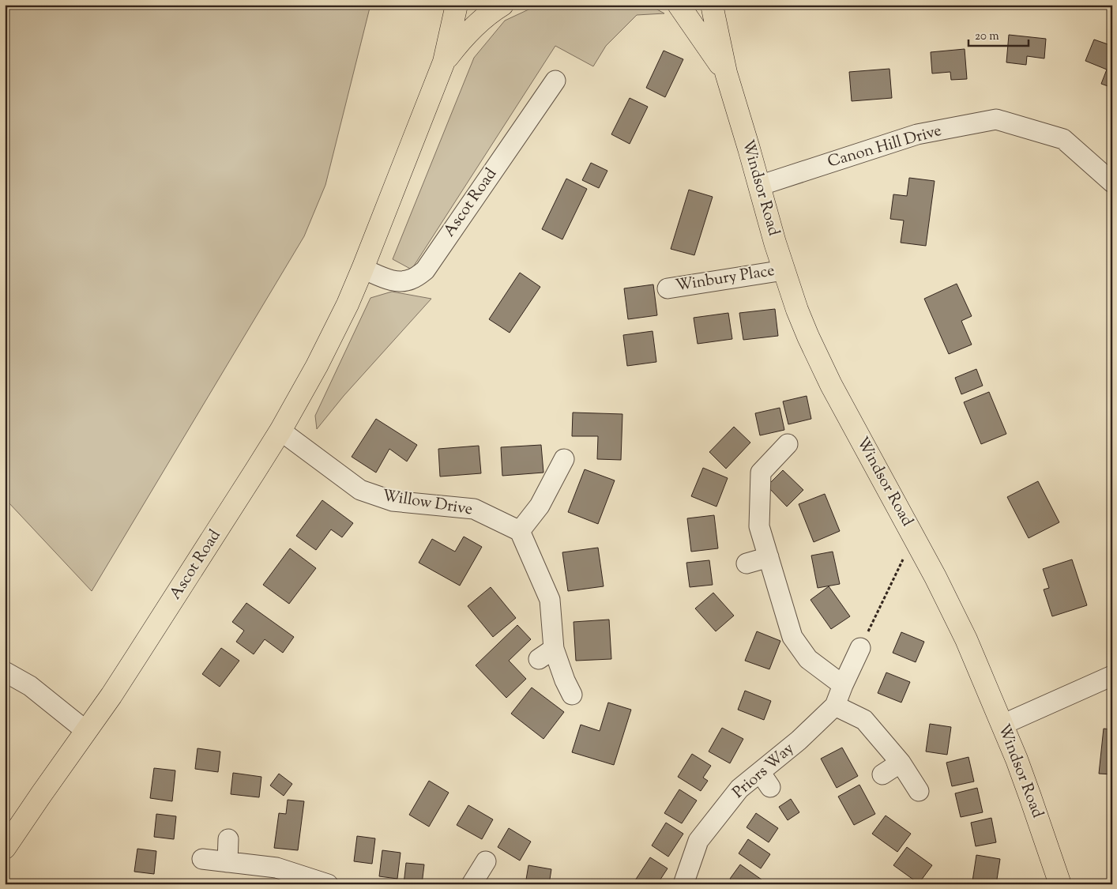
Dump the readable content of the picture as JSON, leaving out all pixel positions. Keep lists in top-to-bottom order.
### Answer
{
  "streets": {
    "main road": ["Windsor Road", "Ascot Road"],
    "street": [
      "Canon Hill Drive",
      "Winbury Place",
      "Willow Drive",
      "Priors Way"
    ]
  },
  "crossings": [
    ["Canon Hill Drive", "Windsor Road"],
    ["Windsor Road", "Winbury Place"],
    ["Ascot Road", "Willow Drive"]
  ],
  "scale_bar": "20 m"
}
